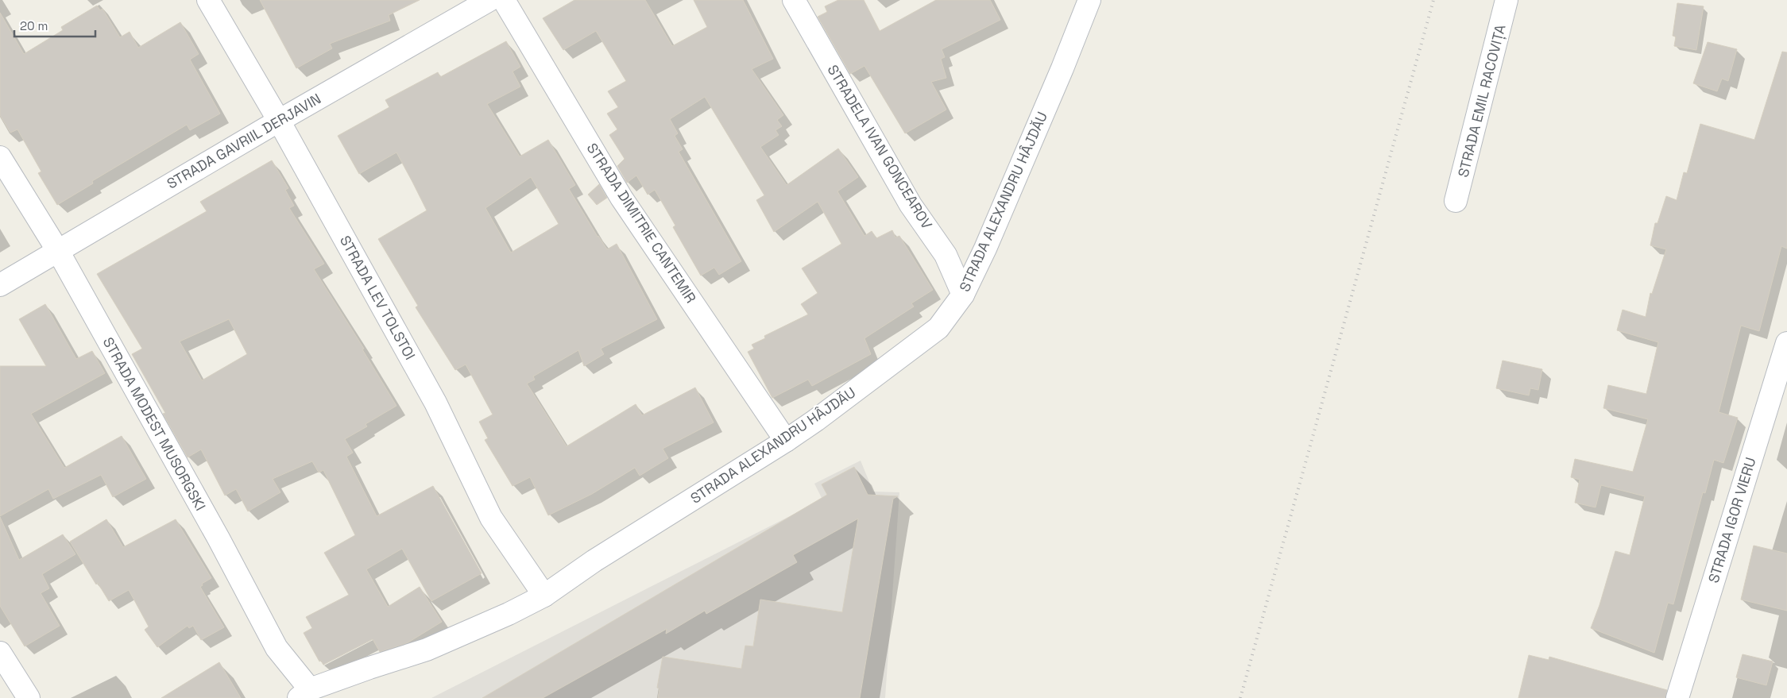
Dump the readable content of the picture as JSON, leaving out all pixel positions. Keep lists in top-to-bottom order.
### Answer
{
  "streets": {
    "street": [
      "STRADA EMIL RACOVIȚA",
      "STRADA GAVRIIL DERJAVIN",
      "STRADELA IVAN GONCEAROV",
      "STRADA ALEXANDRU HÂJDĂU",
      "STRADA DIMITRIE CANTEMIR",
      "STRADA LEV TOLSTOI",
      "STRADA MODEST MUSORGSKI",
      "STRADA IGOR VIERU"
    ]
  },
  "crossings": [
    ["STRADA GAVRIIL DERJAVIN", "STRADA LEV TOLSTOI"],
    ["STRADA GAVRIIL DERJAVIN", "STRADA MODEST MUSORGSKI"],
    ["STRADELA IVAN GONCEAROV", "STRADA ALEXANDRU HÂJDĂU"],
    ["STRADA ALEXANDRU HÂJDĂU", "STRADA DIMITRIE CANTEMIR"],
    ["STRADA ALEXANDRU HÂJDĂU", "STRADA LEV TOLSTOI"],
    ["STRADA ALEXANDRU HÂJDĂU", "STRADA MODEST MUSORGSKI"]
  ],
  "scale_bar": "20 m"
}
